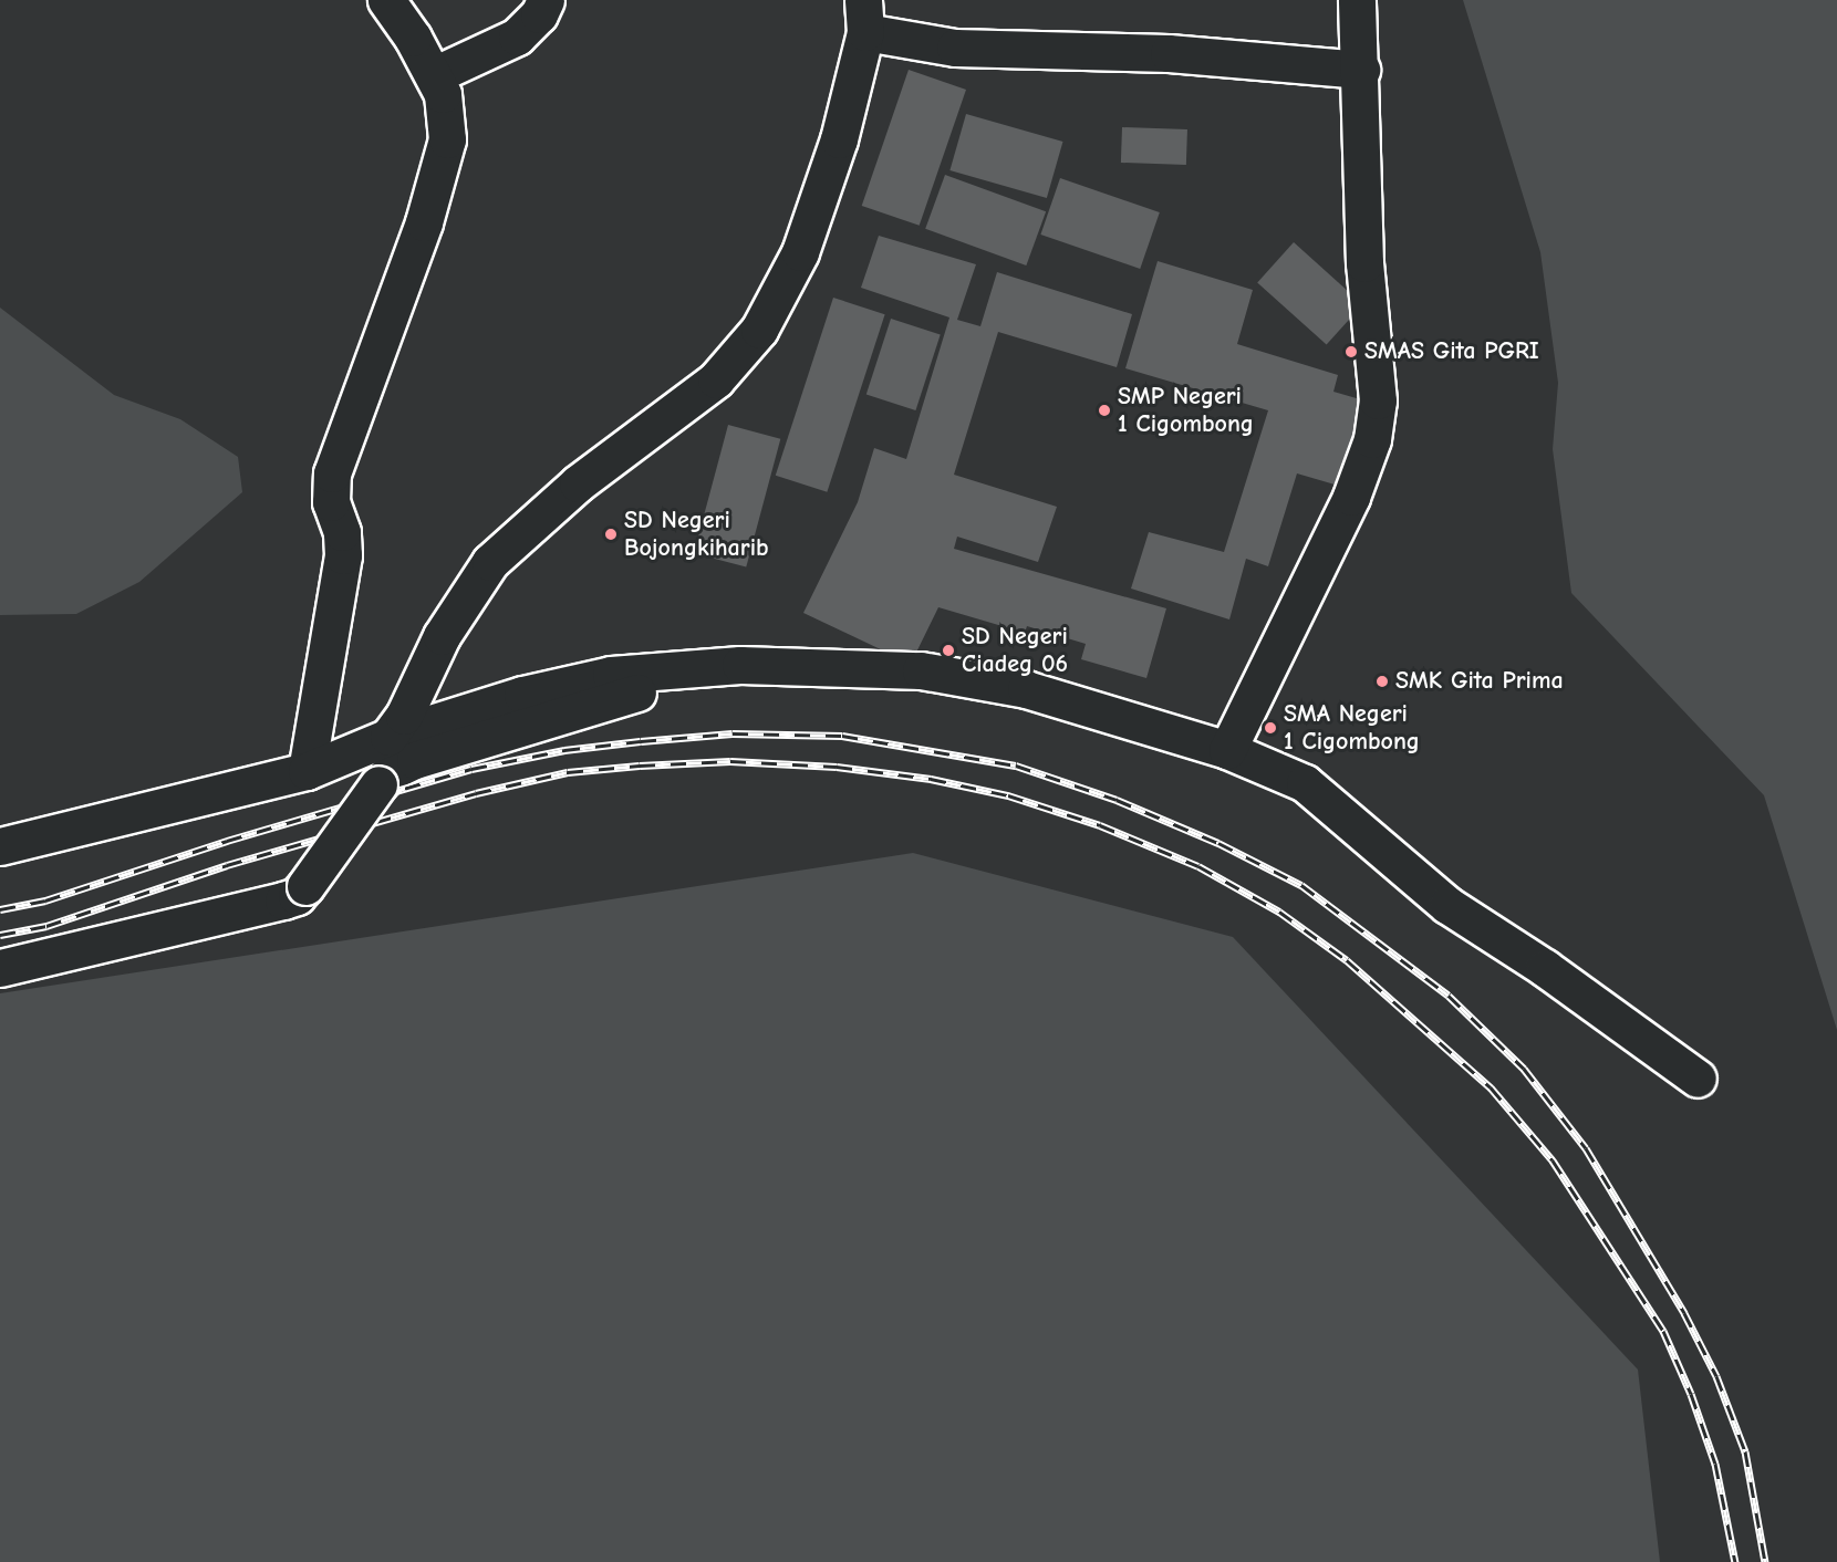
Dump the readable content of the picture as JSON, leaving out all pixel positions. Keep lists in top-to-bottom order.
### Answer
{
  "places": [
    "SMAS Gita PGRI",
    "SMP Negeri 1 Cigombong",
    "SD Negeri Bojongkiharib",
    "SD Negeri Ciadeg 06",
    "SMK Gita Prima",
    "SMA Negeri 1 Cigombong"
  ]
}
